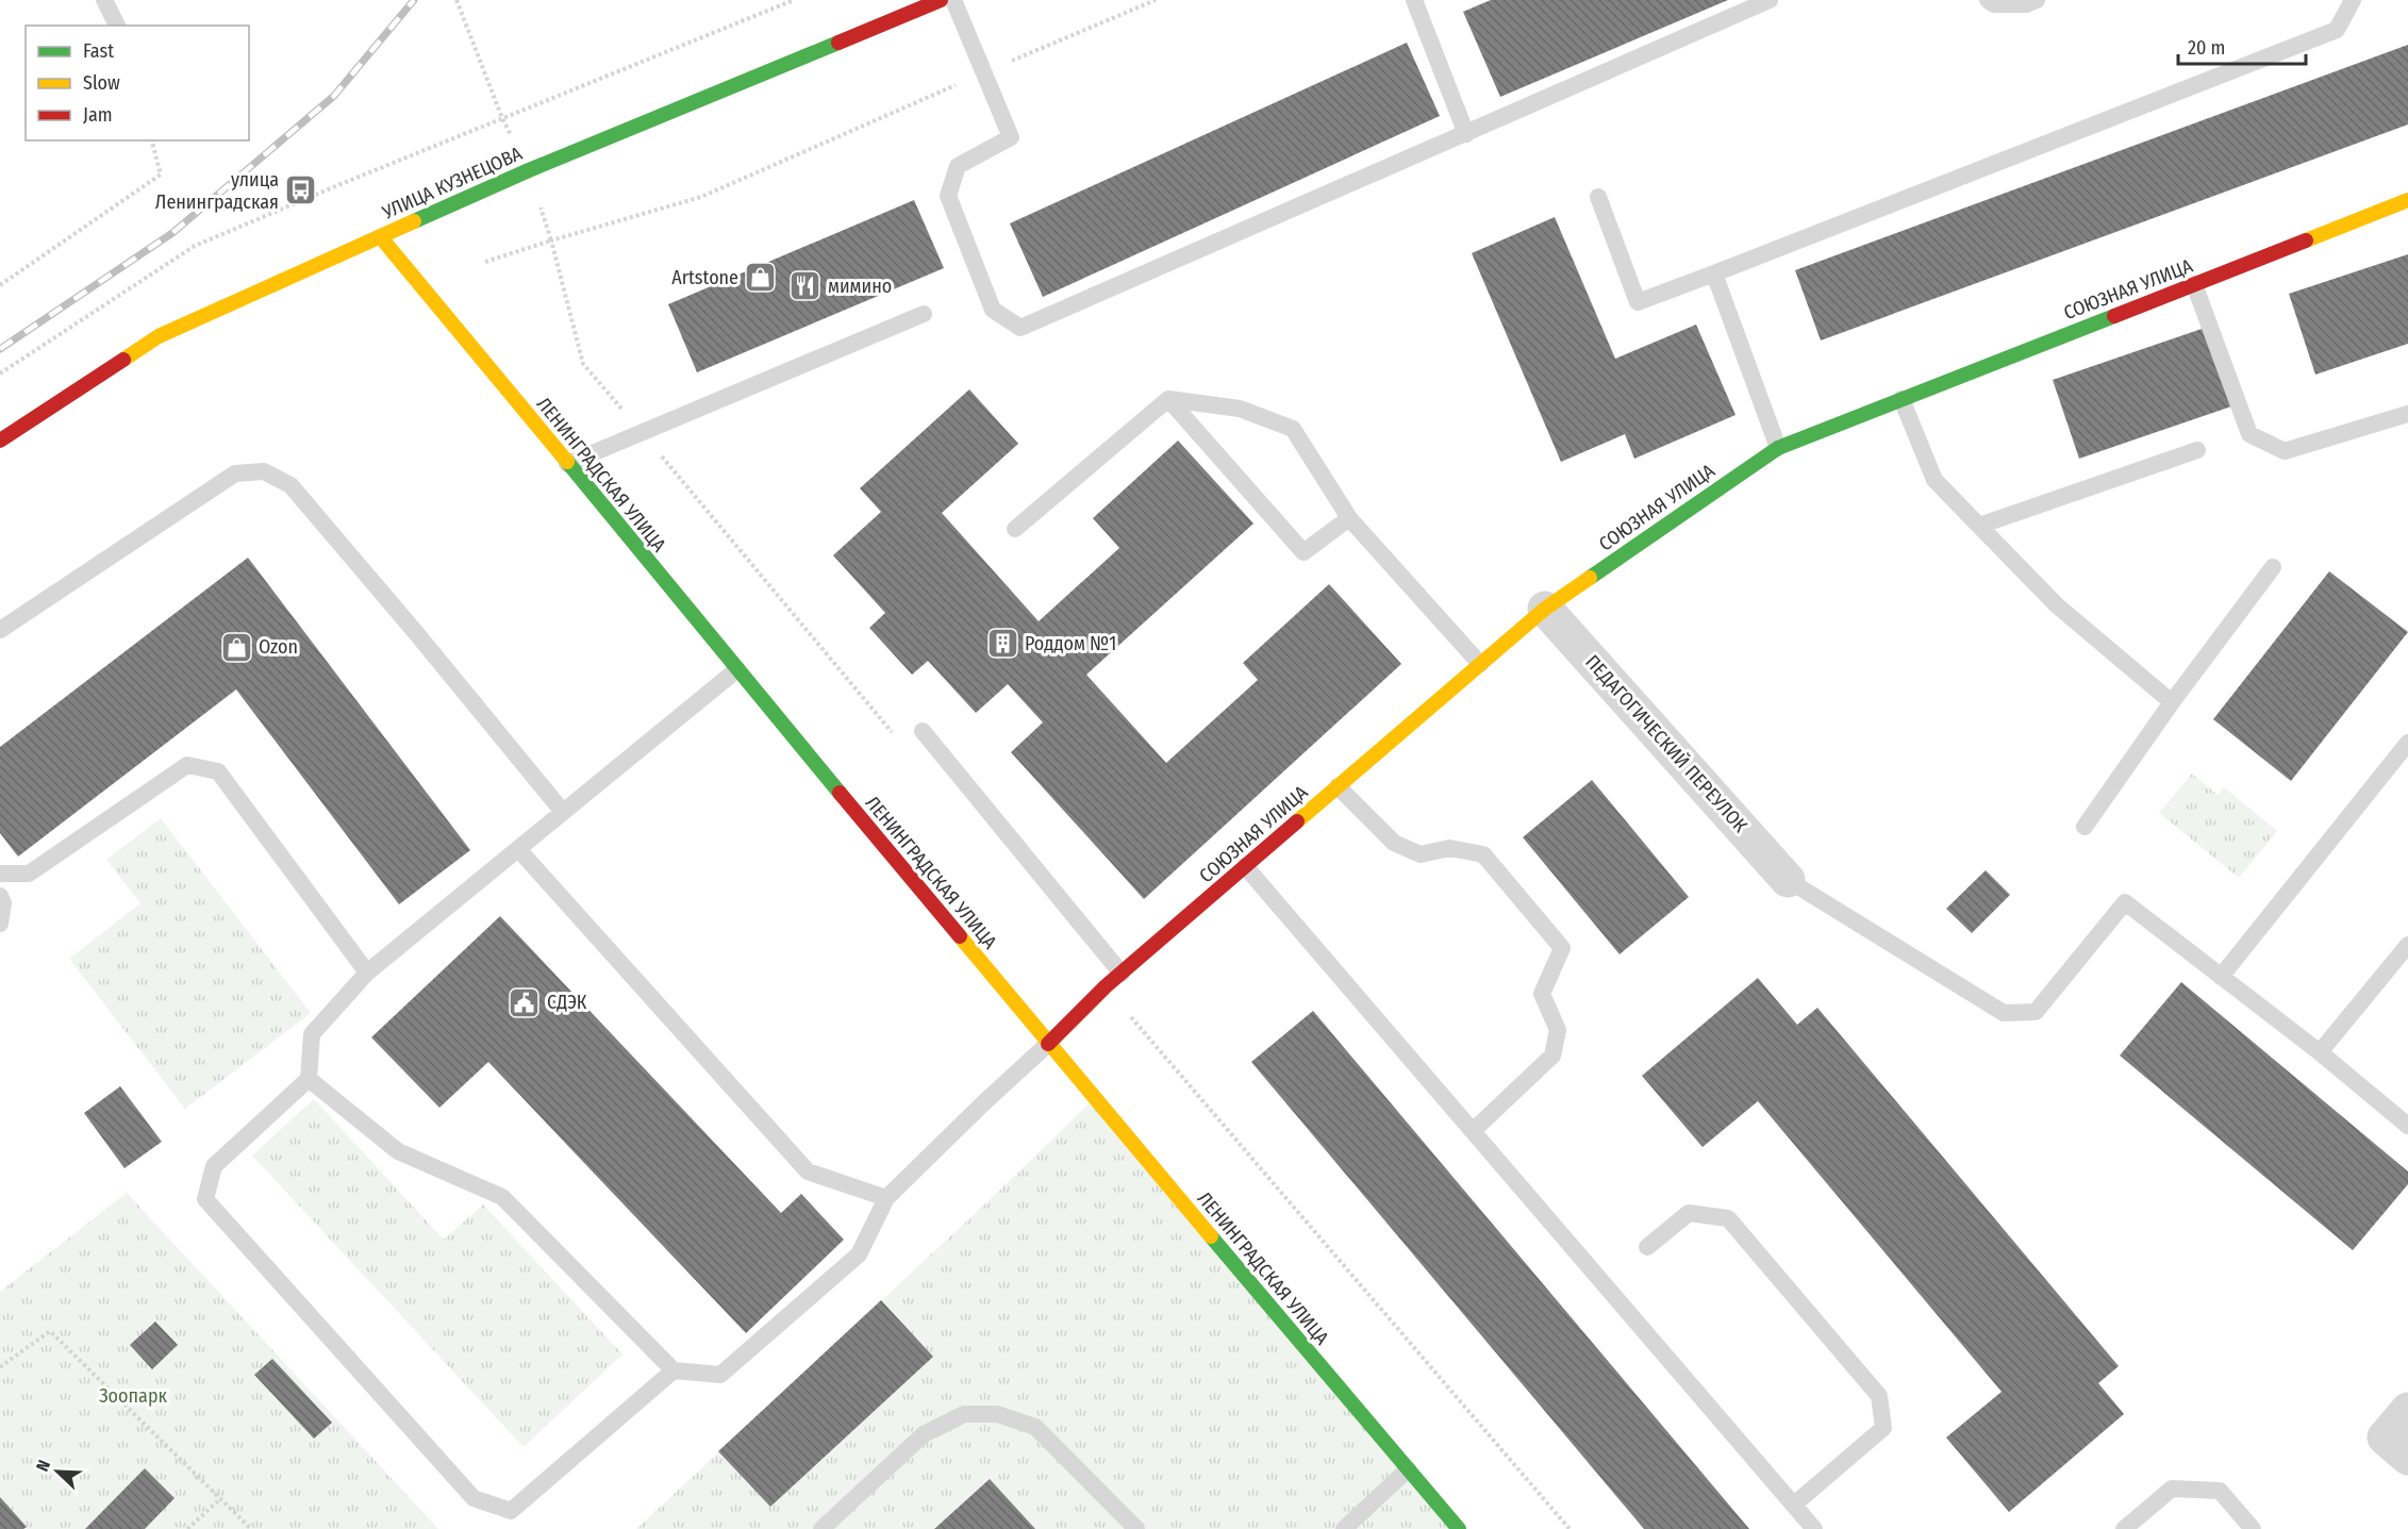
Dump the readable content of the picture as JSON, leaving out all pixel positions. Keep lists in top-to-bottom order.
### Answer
{
  "streets": {
    "street": [
      "УЛИЦА КУЗНЕЦОВА",
      "СОЮЗНАЯ УЛИЦА",
      "ЛЕНИНГРАДСКАЯ УЛИЦА",
      "ПЕДАГОГИЧЕСКИЙ ПЕРЕУЛОК"
    ]
  },
  "crossings": [
    ["УЛИЦА КУЗНЕЦОВА", "ЛЕНИНГРАДСКАЯ УЛИЦА"],
    ["СОЮЗНАЯ УЛИЦА", "ЛЕНИНГРАДСКАЯ УЛИЦА"],
    ["СОЮЗНАЯ УЛИЦА", "ПЕДАГОГИЧЕСКИЙ ПЕРЕУЛОК"]
  ],
  "parks": ["Зоопарк"],
  "places": {
    "bus stop": ["улица Ленинградская"],
    "shop": ["Artstone", "Ozon"],
    "restaurant": ["мимино"],
    "building": ["Роддом №1"],
    "public building": ["СДЭК"]
  },
  "legend": ["Fast", "Slow", "Jam"],
  "scale_bar": "20 m",
  "north": "top left"
}
